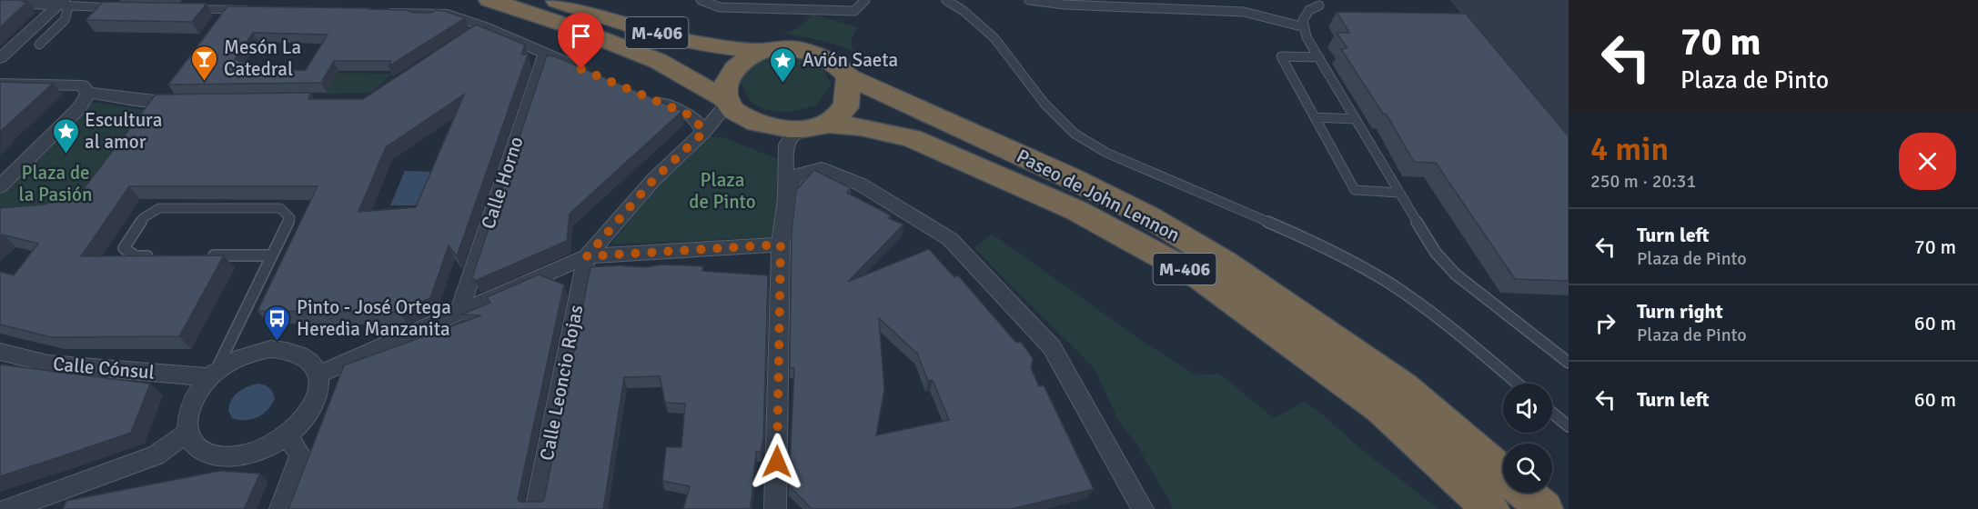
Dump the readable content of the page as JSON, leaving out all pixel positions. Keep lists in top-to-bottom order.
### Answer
{
  "streets": {
    "highway": ["M-406", "Paseo de John Lennon"],
    "street": ["Calle Horno", "Calle Cónsul", "Calle Leoncio Rojas"]
  },
  "crossings": [
    ["M-406", "Paseo de John Lennon"]
  ],
  "parks": ["Plaza de la Pasión", "Plaza de Pinto"],
  "places": {
    "bar": ["Mesón La Catedral"],
    "place": ["Avión Saeta", "Escultura al amor"],
    "bus stop": ["Pinto - José Ortega Heredia Manzanita"]
  },
  "page": {
    "turn": ["70 m", "Plaza de Pinto"],
    "heading": ["4 min", "250 m · 20:31"],
    "list": [
      {
        "name": "Turn left",
        "note": "Plaza de Pinto",
        "value": "70 m"
      },
      {
        "name": "Turn right",
        "note": "Plaza de Pinto",
        "value": "60 m"
      },
      {
        "name": "Turn left",
        "value": "60 m"
      }
    ]
  }
}
